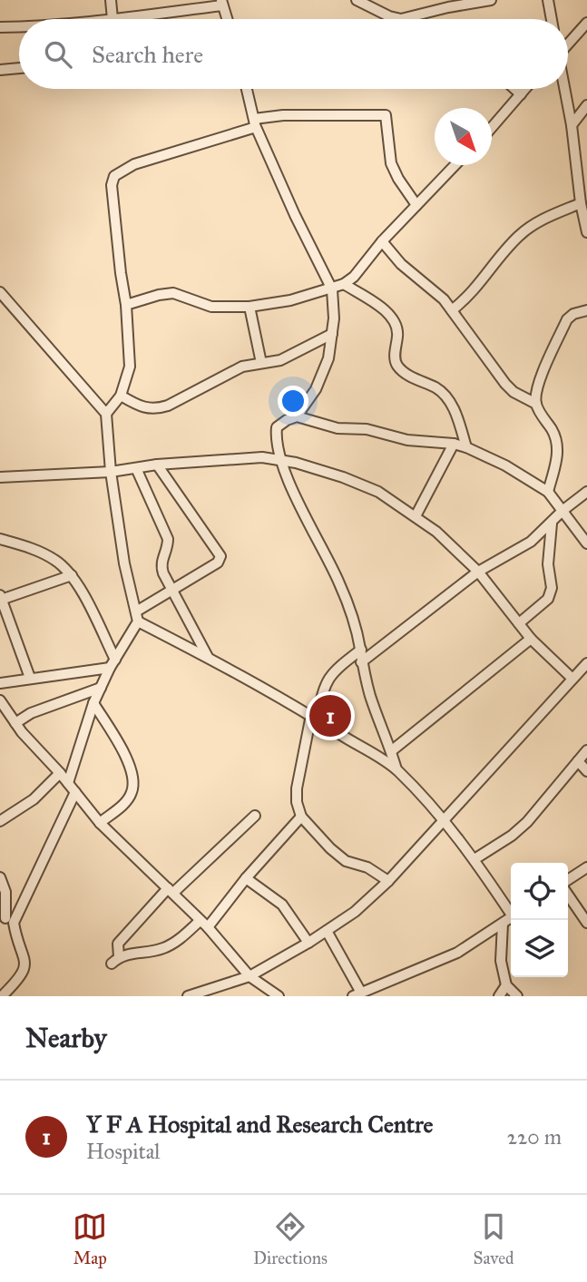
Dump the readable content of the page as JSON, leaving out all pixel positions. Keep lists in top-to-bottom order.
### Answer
{
  "north": "bottom right",
  "page": {
    "search": "Search here",
    "pins": "1",
    "heading": "Nearby",
    "list": [
      {
        "mark": "1",
        "name": "Y F A Hospital and Research Centre",
        "note": "Hospital",
        "value": "220 m"
      }
    ],
    "nav": ["Map", "Directions", "Saved"]
  }
}
